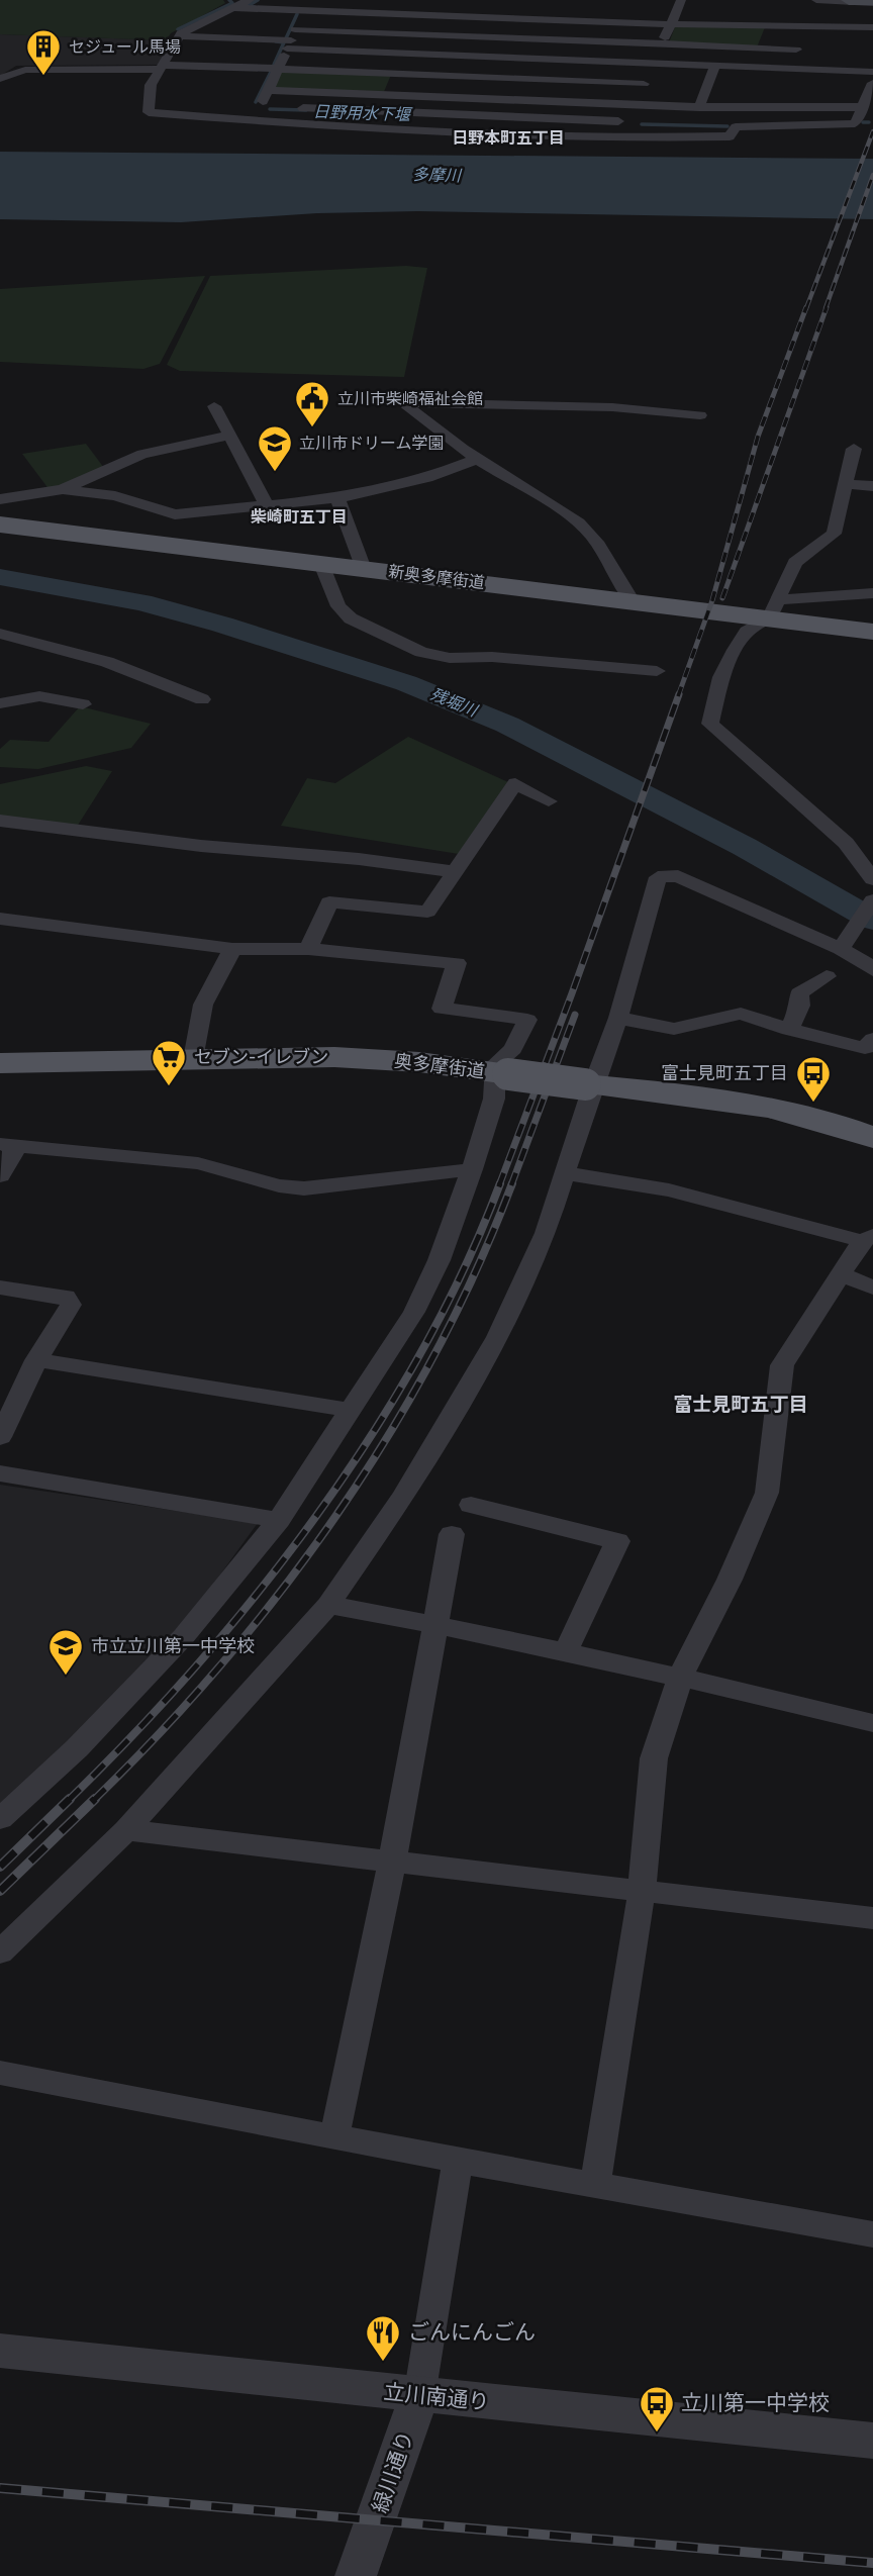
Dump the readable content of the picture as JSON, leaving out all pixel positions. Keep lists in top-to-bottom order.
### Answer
{
  "streets": {
    "main road": ["新奥多摩街道", "奥多摩街道"],
    "street": ["立川南通り", "緑川通り"]
  },
  "crossings": [
    ["立川南通り", "緑川通り"]
  ],
  "districts": ["日野本町五丁目", "柴崎町五丁目", "富士見町五丁目"],
  "water": ["日野用水下堰", "多摩川", "残堀川"],
  "places": {
    "building": ["セジュール馬場"],
    "public building": ["立川市柴崎福祉会館"],
    "school or university": ["立川市ドリーム学園", "市立立川第一中学校"],
    "supermarket": ["セブン-イレブン"],
    "bus stop": ["富士見町五丁目", "立川第一中学校"],
    "restaurant": ["ごんにんごん"]
  }
}
